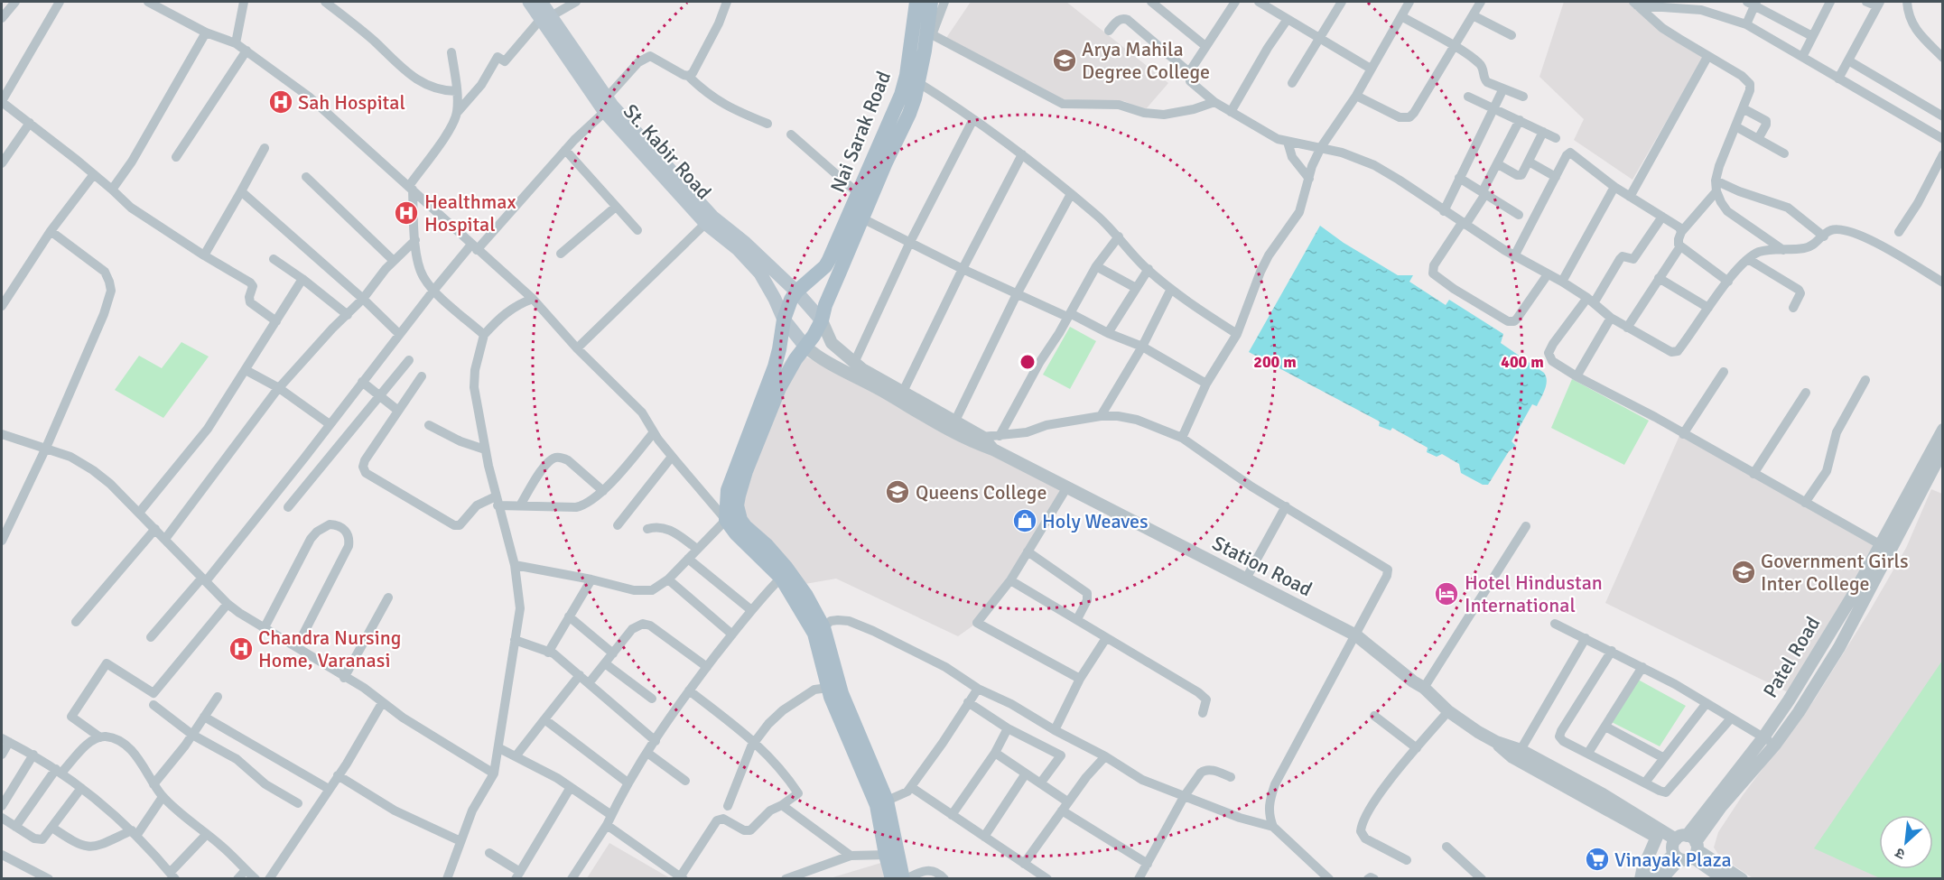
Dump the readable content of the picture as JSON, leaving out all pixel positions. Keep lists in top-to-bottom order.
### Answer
{
  "streets": {
    "main road": ["Nai Sarak Road", "St. Kabir Road"],
    "street": ["Station Road", "Patel Road"]
  },
  "crossings": [
    ["Nai Sarak Road", "St. Kabir Road"],
    ["Nai Sarak Road", "Station Road"],
    ["St. Kabir Road", "Station Road"],
    ["Station Road", "Patel Road"]
  ],
  "places": {
    "school or university": ["Arya Mahila Degree College", "Queens College", "Government Girls Inter College"],
    "hospital": ["Sah Hospital", "Healthmax Hospital", "Chandra Nursing Home, Varanasi"],
    "shop": ["Holy Weaves"],
    "hotel": ["Hotel Hindustan International"],
    "supermarket": ["Vinayak Plaza"]
  },
  "north": "bottom left",
  "rings": ["200 m", "400 m"]
}
